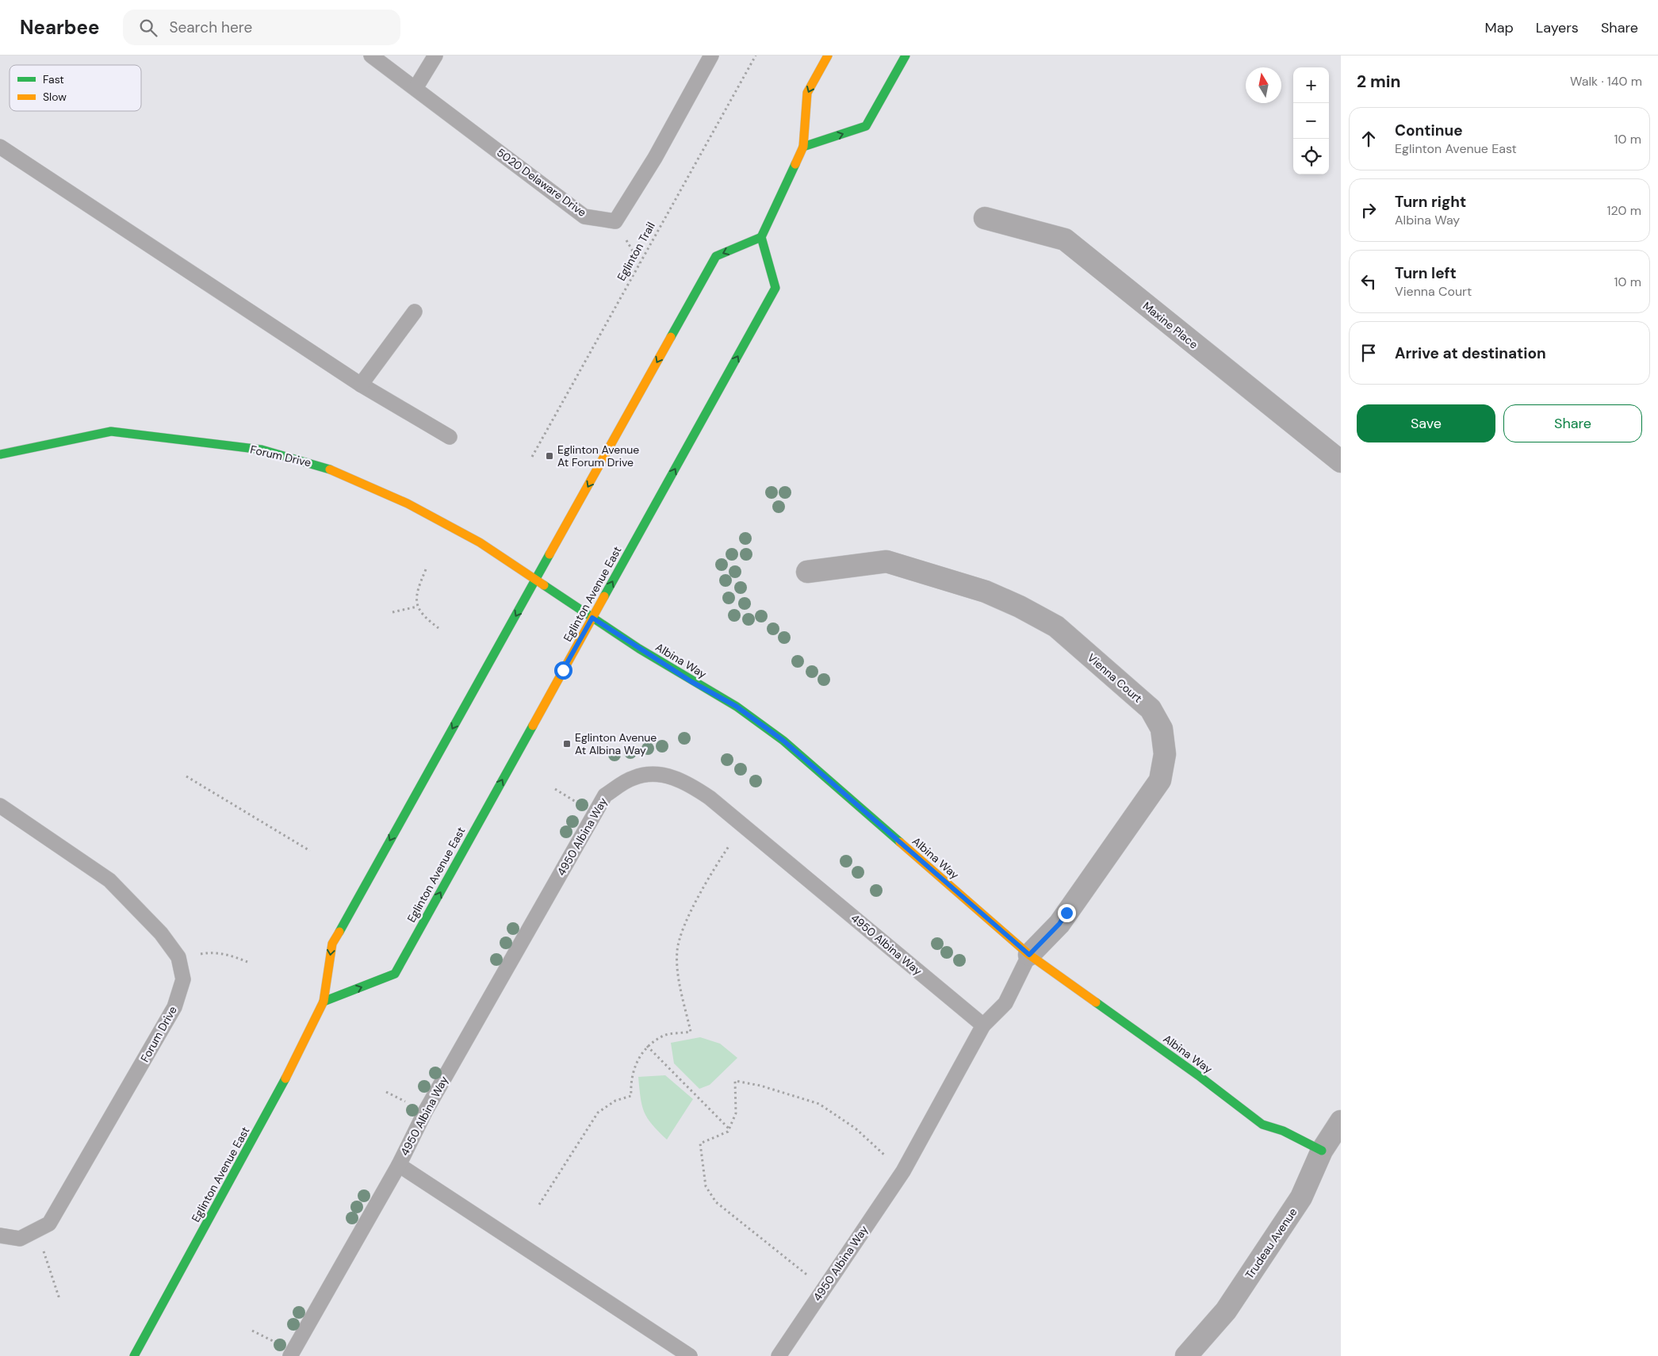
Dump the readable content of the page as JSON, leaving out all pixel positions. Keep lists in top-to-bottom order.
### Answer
{
  "streets": {
    "main road": ["Forum Drive", "Eglinton Avenue East", "Albina Way"],
    "street": ["Maxine Place", "Vienna Court", "Trudeau Avenue"],
    "lane": ["5020 Delaware Drive", "4950 Albina Way"],
    "path": ["Eglinton Trail"]
  },
  "crossings": [
    ["Forum Drive", "Eglinton Avenue East"],
    ["Forum Drive", "Albina Way"],
    ["Eglinton Avenue East", "Albina Way"],
    ["Albina Way", "Vienna Court"],
    ["Albina Way", "4950 Albina Way"],
    ["Albina Way", "Trudeau Avenue"],
    ["Vienna Court", "4950 Albina Way"]
  ],
  "places": {
    "transit": ["Eglinton Avenue At Forum Drive", "Eglinton Avenue At Albina Way"]
  },
  "legend": ["Fast", "Slow"],
  "north": "top",
  "page": {
    "header": "Nearbee",
    "search": "Search here",
    "nav": ["Map", "Layers", "Share"],
    "heading": ["2 min", "Walk · 140 m"],
    "map_buttons": ["+", "−"],
    "list": [
      ["Continue", "Eglinton Avenue East", "10 m"],
      ["Turn right", "Albina Way", "120 m"],
      ["Turn left", "Vienna Court", "10 m"],
      "Arrive at destination"
    ],
    "buttons": ["Save", "Share"]
  }
}
